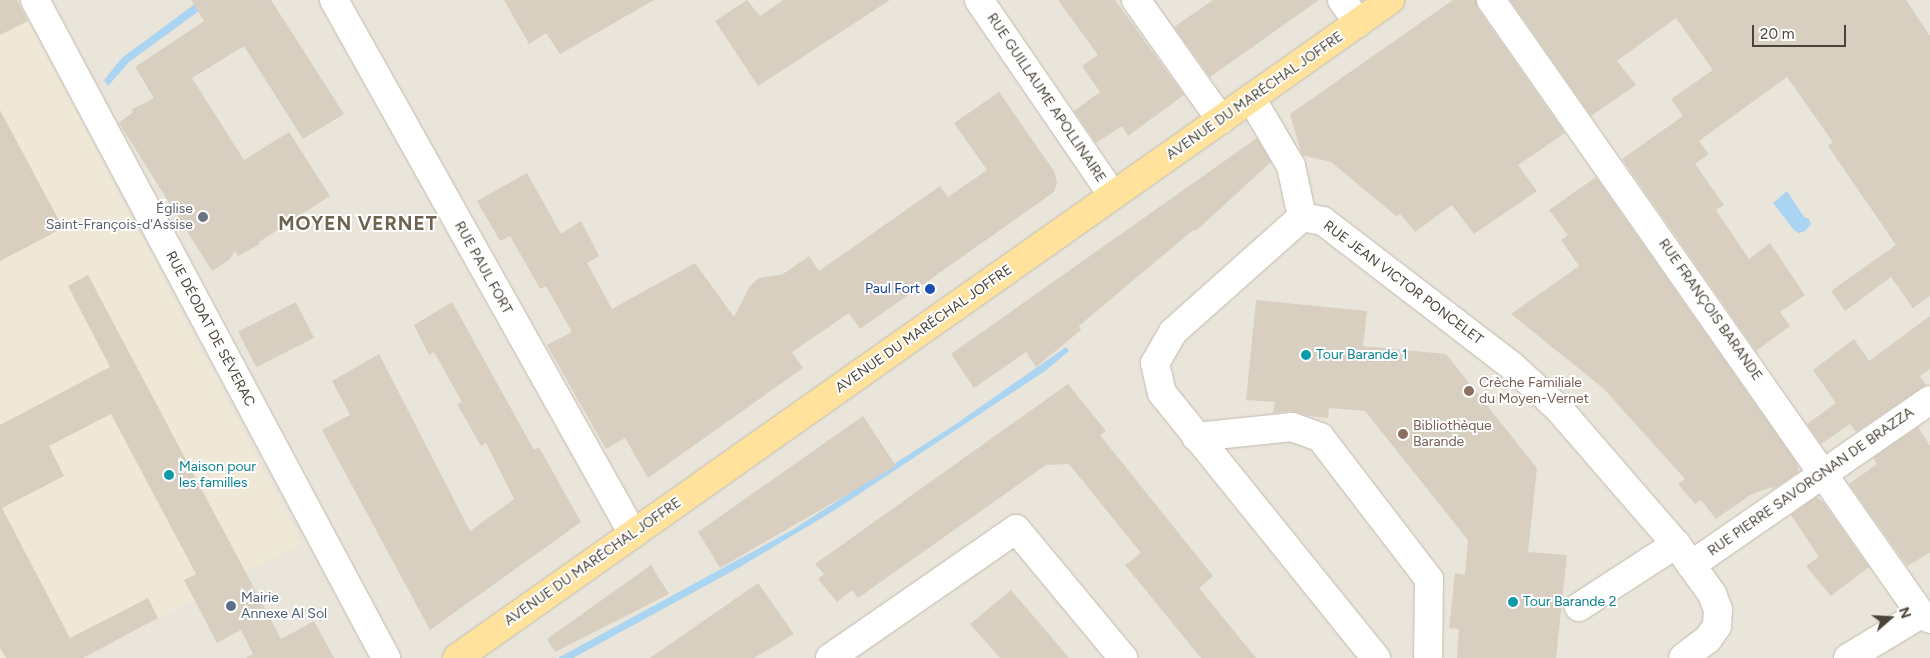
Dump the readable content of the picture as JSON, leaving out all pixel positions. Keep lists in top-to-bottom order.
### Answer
{
  "streets": {
    "main road": ["AVENUE DU MARÉCHAL JOFFRE"],
    "street": [
      "RUE GUILLAUME APOLLINAIRE",
      "RUE PAUL FORT",
      "RUE JEAN VICTOR PONCELET",
      "RUE FRANÇOIS BARANDE",
      "RUE DÉODAT DE SÉVERAC",
      "RUE PIERRE SAVORGNAN DE BRAZZA"
    ]
  },
  "crossings": [
    ["AVENUE DU MARÉCHAL JOFFRE", "RUE GUILLAUME APOLLINAIRE"],
    ["AVENUE DU MARÉCHAL JOFFRE", "RUE PAUL FORT"],
    ["RUE JEAN VICTOR PONCELET", "RUE PIERRE SAVORGNAN DE BRAZZA"],
    ["RUE FRANÇOIS BARANDE", "RUE PIERRE SAVORGNAN DE BRAZZA"]
  ],
  "districts": ["MOYEN VERNET"],
  "places": [
    "Église Saint-François-d'Assise",
    "Paul Fort",
    "Tour Barande 1",
    "Crèche Familiale du Moyen-Vernet",
    "Bibliothèque Barande",
    "Maison pour les familles",
    "Tour Barande 2",
    "Mairie Annexe Al Sol"
  ],
  "scale_bar": "20 m",
  "north": "right"
}
